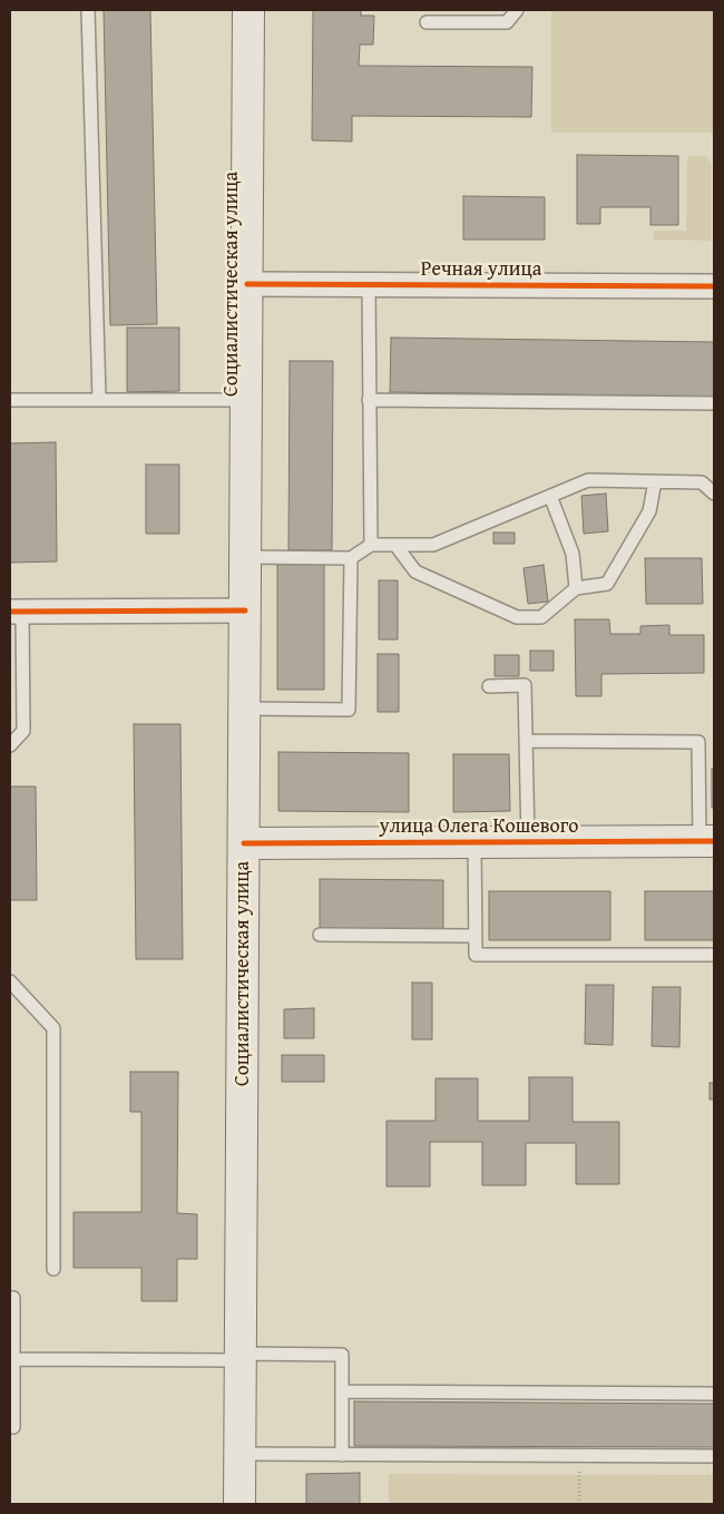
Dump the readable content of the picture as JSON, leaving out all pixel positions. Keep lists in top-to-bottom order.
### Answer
{
  "streets": {
    "main road": ["Социалистическая улица", "улица Олега Кошевого"],
    "street": ["Речная улица"]
  },
  "crossings": [
    ["Речная улица", "Социалистическая улица"],
    ["Социалистическая улица", "улица Олега Кошевого"]
  ]
}
